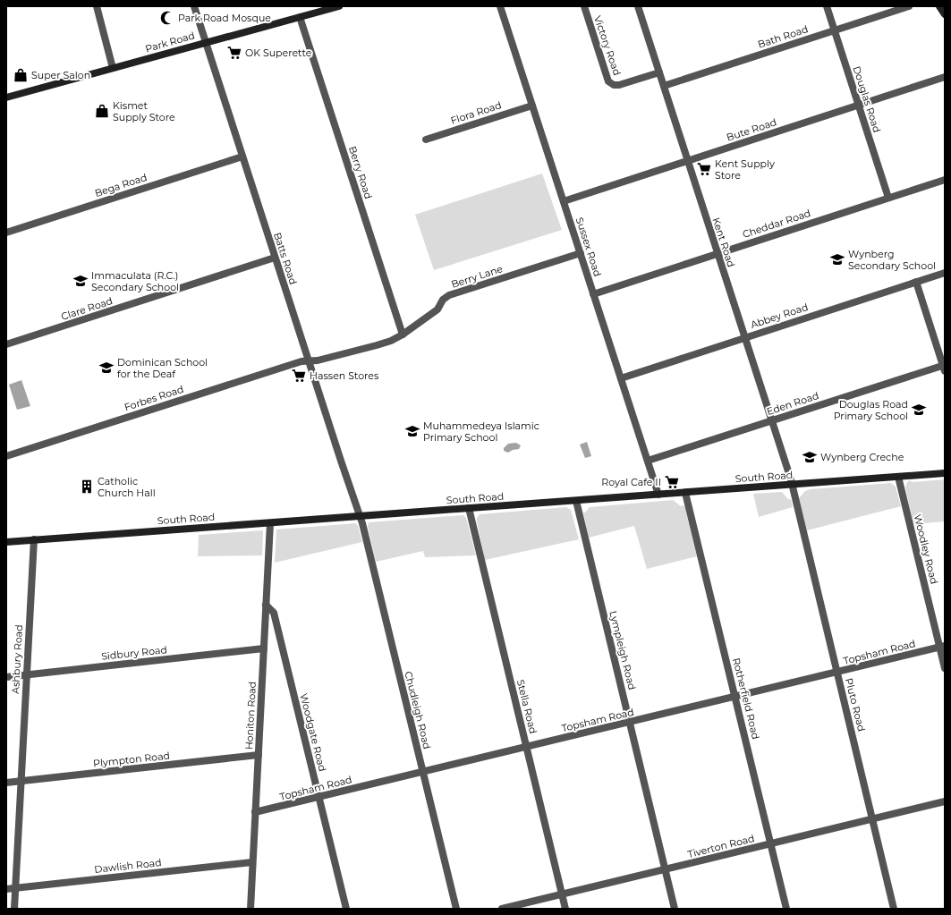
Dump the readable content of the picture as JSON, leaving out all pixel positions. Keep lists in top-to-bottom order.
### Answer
{
  "streets": {
    "street": [
      "Bath Road",
      "Park Road",
      "Victory Road",
      "Douglas Road",
      "Flora Road",
      "Bute Road",
      "Berry Road",
      "Bega Road",
      "Cheddar Road",
      "Kent Road",
      "Sussex Road",
      "Batts Road",
      "Berry Lane",
      "Clare Road",
      "Abbey Road",
      "Forbes Road",
      "Eden Road",
      "South Road",
      "Woodley Road",
      "Lympleigh Road",
      "Topsham Road",
      "Sidbury Road",
      "Ashbury Road",
      "Rotherfield Road",
      "Pluto Road",
      "Stella Road",
      "Chudleigh Road",
      "Honiton Road",
      "Woodgate Road",
      "Plympton Road",
      "Tiverton Road",
      "Dawlish Road"
    ]
  },
  "crossings": [
    ["Bath Road", "Douglas Road"],
    ["Bath Road", "Kent Road"],
    ["Park Road", "Berry Road"],
    ["Park Road", "Batts Road"],
    ["Victory Road", "Kent Road"],
    ["Douglas Road", "Bute Road"],
    ["Douglas Road", "Cheddar Road"],
    ["Flora Road", "Sussex Road"],
    ["Bute Road", "Kent Road"],
    ["Bute Road", "Sussex Road"],
    ["Berry Road", "Berry Lane"],
    ["Bega Road", "Batts Road"],
    ["Cheddar Road", "Kent Road"],
    ["Cheddar Road", "Sussex Road"],
    ["Kent Road", "Abbey Road"],
    ["Kent Road", "Eden Road"],
    ["Kent Road", "South Road"],
    ["Kent Road", "Pluto Road"],
    ["Sussex Road", "Berry Lane"],
    ["Sussex Road", "Abbey Road"],
    ["Sussex Road", "Eden Road"],
    ["Sussex Road", "South Road"],
    ["Batts Road", "Berry Lane"],
    ["Batts Road", "Clare Road"],
    ["Batts Road", "Forbes Road"],
    ["Batts Road", "South Road"],
    ["Batts Road", "Chudleigh Road"],
    ["Berry Lane", "Forbes Road"],
    ["South Road", "Woodley Road"],
    ["South Road", "Lympleigh Road"],
    ["South Road", "Ashbury Road"],
    ["South Road", "Rotherfield Road"],
    ["South Road", "Pluto Road"],
    ["South Road", "Stella Road"],
    ["South Road", "Chudleigh Road"],
    ["South Road", "Honiton Road"],
    ["Woodley Road", "Topsham Road"],
    ["Lympleigh Road", "Topsham Road"],
    ["Lympleigh Road", "Tiverton Road"],
    ["Topsham Road", "Rotherfield Road"],
    ["Topsham Road", "Pluto Road"],
    ["Topsham Road", "Stella Road"],
    ["Topsham Road", "Chudleigh Road"],
    ["Topsham Road", "Honiton Road"],
    ["Topsham Road", "Woodgate Road"],
    ["Sidbury Road", "Ashbury Road"],
    ["Sidbury Road", "Honiton Road"],
    ["Ashbury Road", "Plympton Road"],
    ["Ashbury Road", "Dawlish Road"],
    ["Rotherfield Road", "Tiverton Road"],
    ["Pluto Road", "Tiverton Road"],
    ["Stella Road", "Tiverton Road"],
    ["Honiton Road", "Woodgate Road"],
    ["Honiton Road", "Plympton Road"],
    ["Honiton Road", "Dawlish Road"]
  ],
  "places": {
    "mosque": ["Park Road Mosque"],
    "supermarket": [
      "OK Superette",
      "Kent Supply Store",
      "Hassen Stores",
      "Royal Cafe II"
    ],
    "shop": ["Super Salon", "Kismet Supply Store"],
    "school or university": [
      "Wynberg Secondary School",
      "Immaculata (R.C.) Secondary School",
      "Dominican School for the Deaf",
      "Douglas Road Primary School",
      "Muhammedeya Islamic Primary School",
      "Wynberg Creche"
    ],
    "building": ["Catholic Church Hall"]
  }
}
